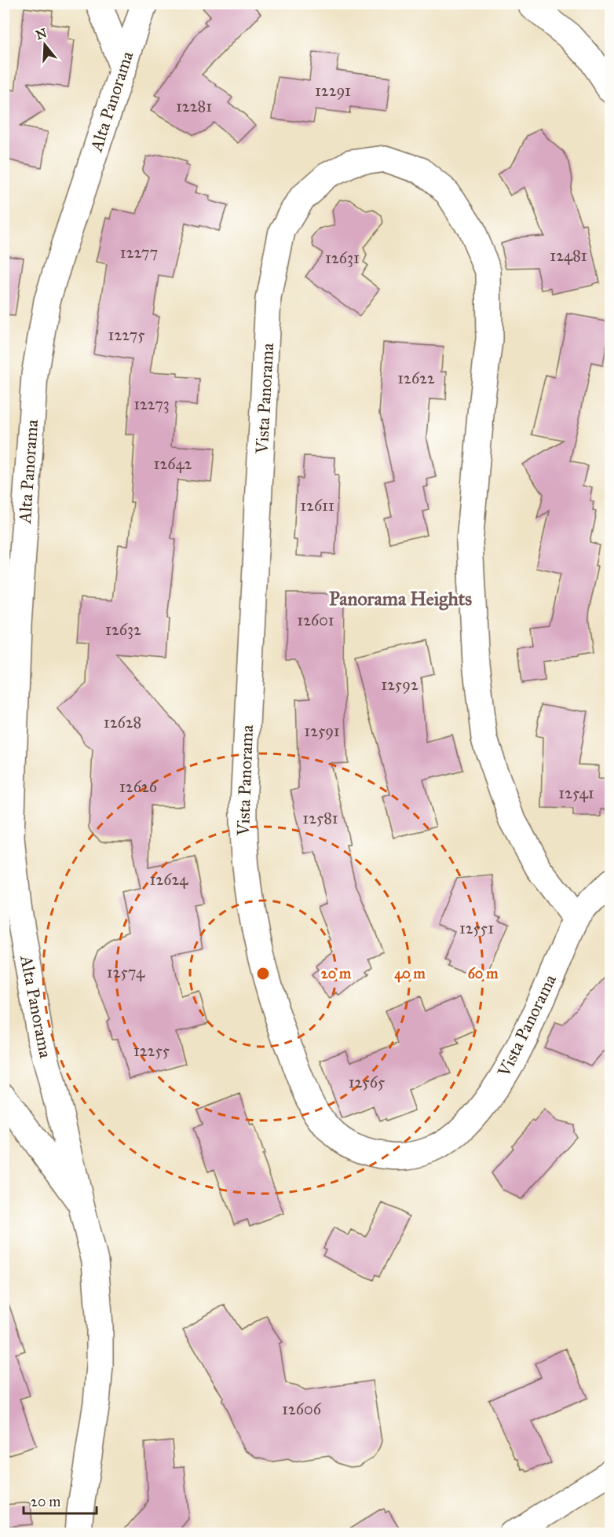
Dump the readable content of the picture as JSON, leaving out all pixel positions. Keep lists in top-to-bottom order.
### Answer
{
  "streets": {
    "street": ["Alta Panorama", "Vista Panorama"]
  },
  "districts": ["Panorama Heights"],
  "house_numbers": [
    "12291",
    "12281",
    "12277",
    "12481",
    "12631",
    "12275",
    "12622",
    "12273",
    "12642",
    "12611",
    "12601",
    "12632",
    "12592",
    "12628",
    "12591",
    "12626",
    "12541",
    "12581",
    "12624",
    "12551",
    "12574",
    "12255",
    "12565",
    "12606"
  ],
  "scale_bar": "20 m",
  "north": "top",
  "rings": ["20 m", "40 m", "60 m"]
}
